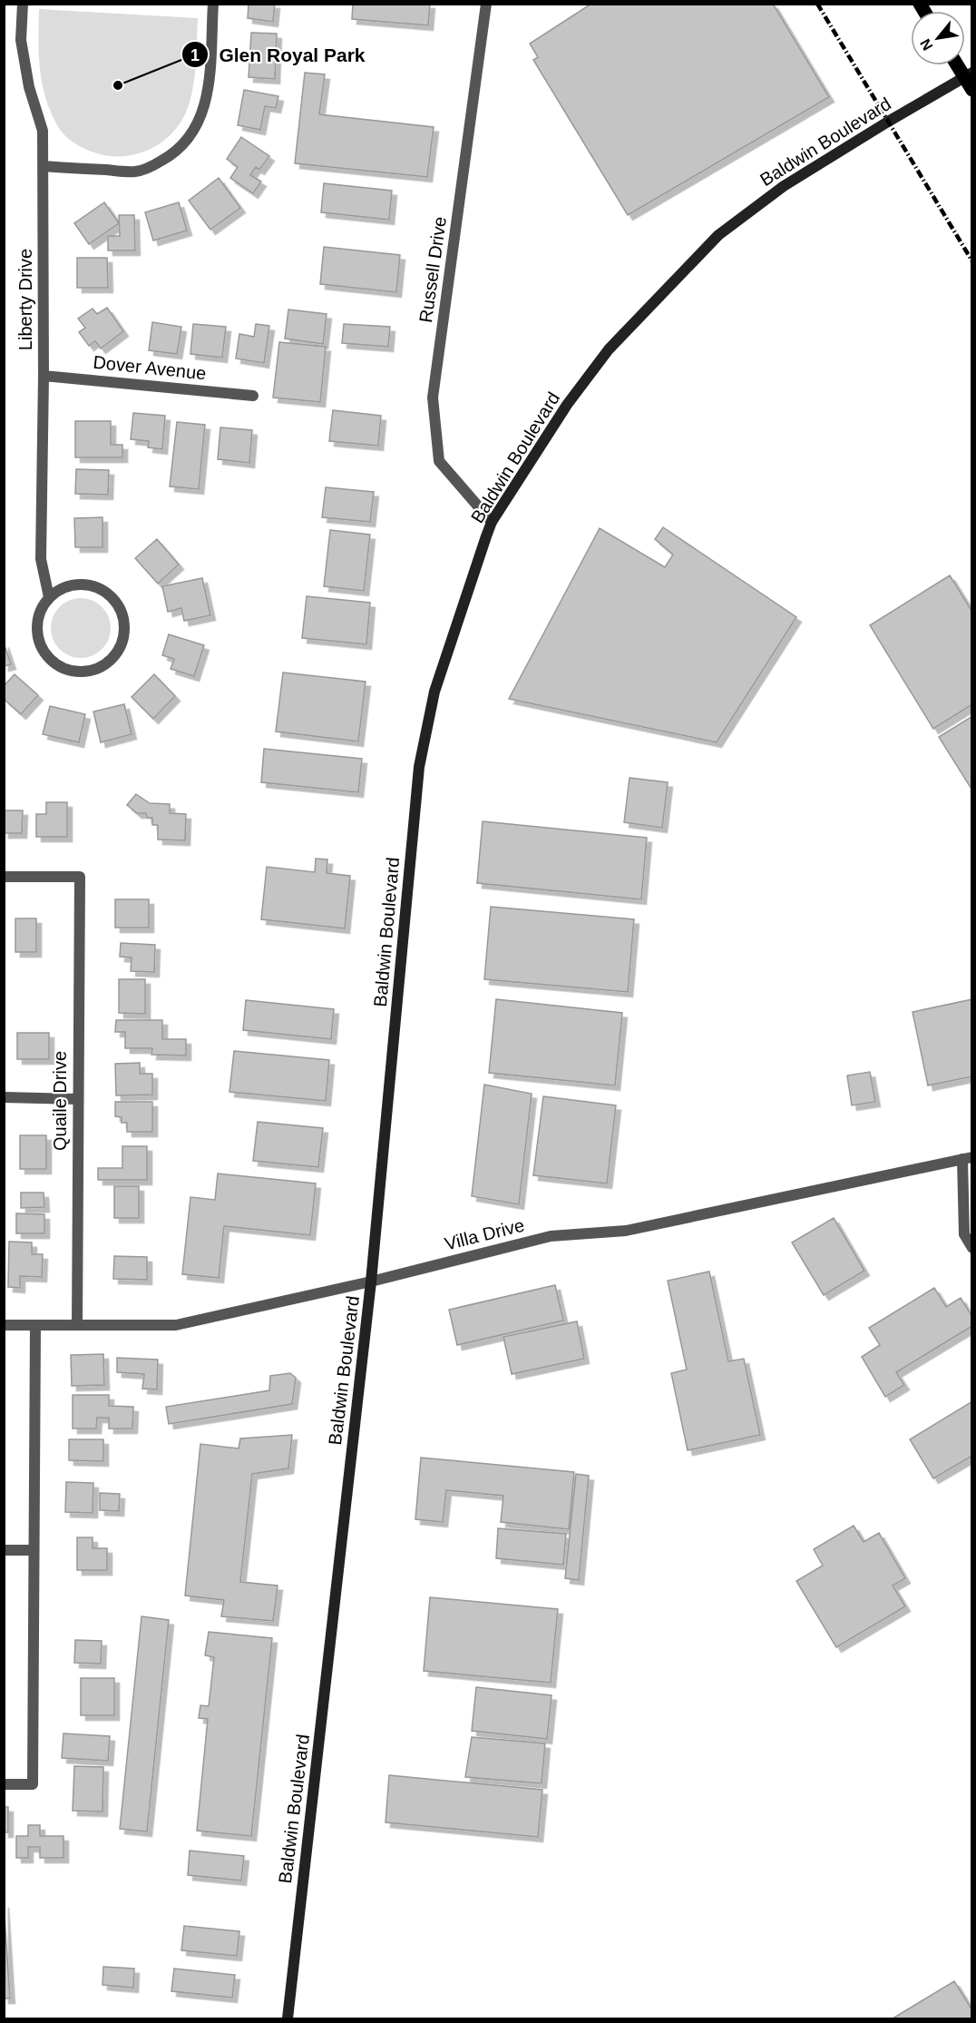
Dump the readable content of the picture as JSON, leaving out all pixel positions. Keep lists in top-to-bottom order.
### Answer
{
  "streets": {
    "main road": ["Baldwin Boulevard"],
    "street": [
      "Russell Drive",
      "Liberty Drive",
      "Dover Avenue",
      "Quaile Drive",
      "Villa Drive"
    ]
  },
  "crossings": [
    ["Baldwin Boulevard", "Russell Drive"],
    ["Baldwin Boulevard", "Villa Drive"],
    ["Liberty Drive", "Dover Avenue"],
    ["Quaile Drive", "Villa Drive"]
  ],
  "places": ["Glen Royal Park"],
  "north": "bottom left"
}
